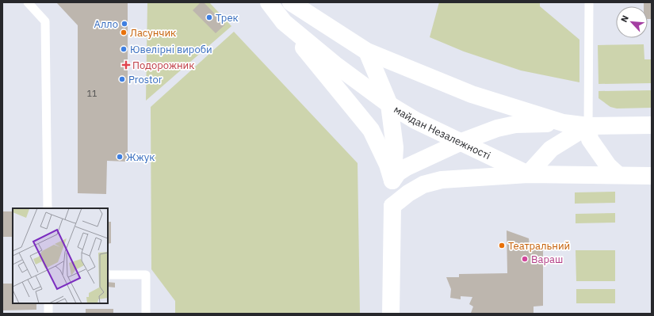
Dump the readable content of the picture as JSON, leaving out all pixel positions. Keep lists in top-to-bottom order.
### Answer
{
  "streets": {
    "main road": ["майдан Незалежності"]
  },
  "places": {
    "other": [
      "Трек",
      "Алло",
      "Ласунчик",
      "Ювелірні вироби",
      "Prostor",
      "Жжук",
      "Театральний",
      "Вараш"
    ],
    "health": ["Подорожник"]
  },
  "house_numbers": ["11"],
  "north": "top left"
}
